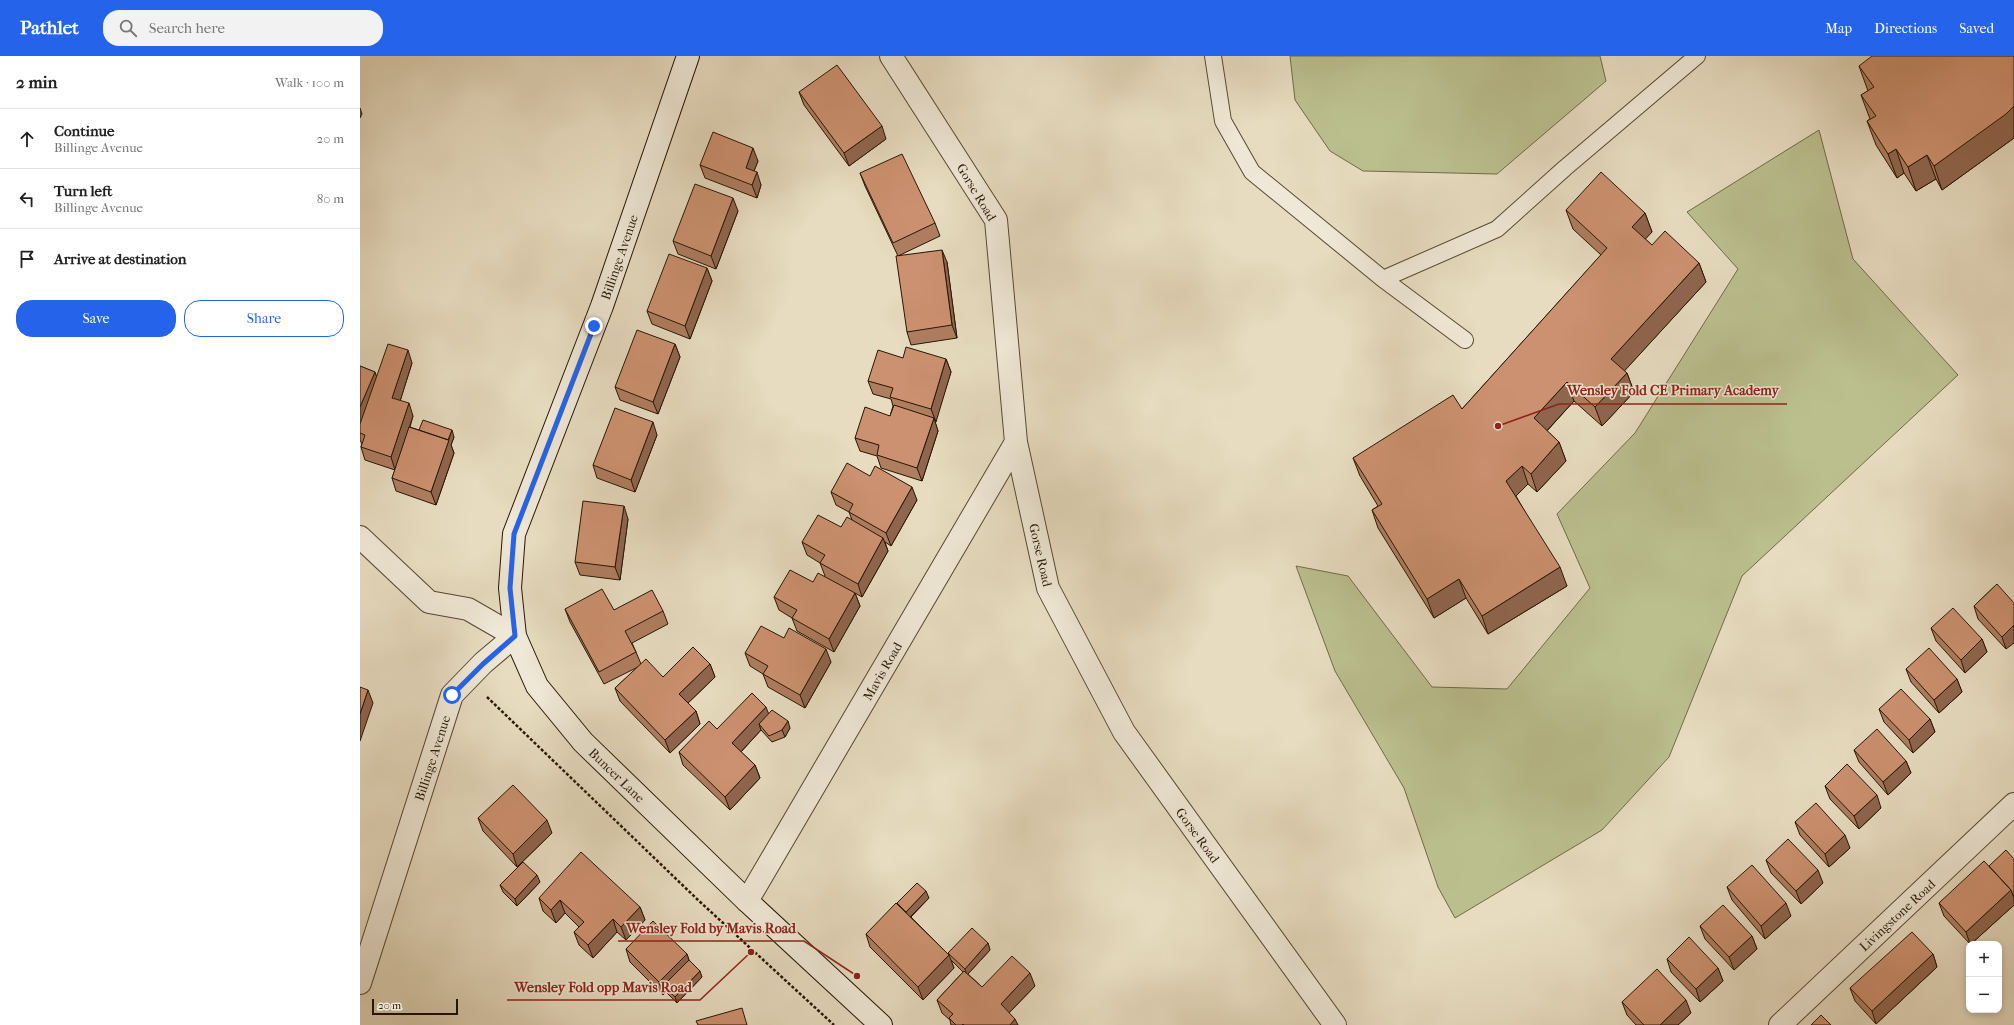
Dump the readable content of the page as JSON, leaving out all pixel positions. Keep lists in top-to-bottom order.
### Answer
{
  "streets": {
    "street": [
      "Gorse Road",
      "Billinge Avenue",
      "Mavis Road",
      "Buncer Lane",
      "Livingstone Road"
    ]
  },
  "crossings": [
    ["Gorse Road", "Mavis Road"],
    ["Billinge Avenue", "Buncer Lane"],
    ["Mavis Road", "Buncer Lane"]
  ],
  "places": ["Wensley Fold CE Primary Academy", "Wensley Fold opp Mavis Road", "Wensley Fold by Mavis Road"],
  "scale_bar": "20 m",
  "page": {
    "header": "Pathlet",
    "search": "Search here",
    "nav": ["Map", "Directions", "Saved"],
    "heading": ["2 min", "Walk · 100 m"],
    "list": [
      ["Continue", "Billinge Avenue", "20 m"],
      ["Turn left", "Billinge Avenue", "80 m"],
      "Arrive at destination"
    ],
    "buttons": ["Save", "Share"],
    "map_buttons": ["+", "−"],
    "scale": "20 m"
  }
}
